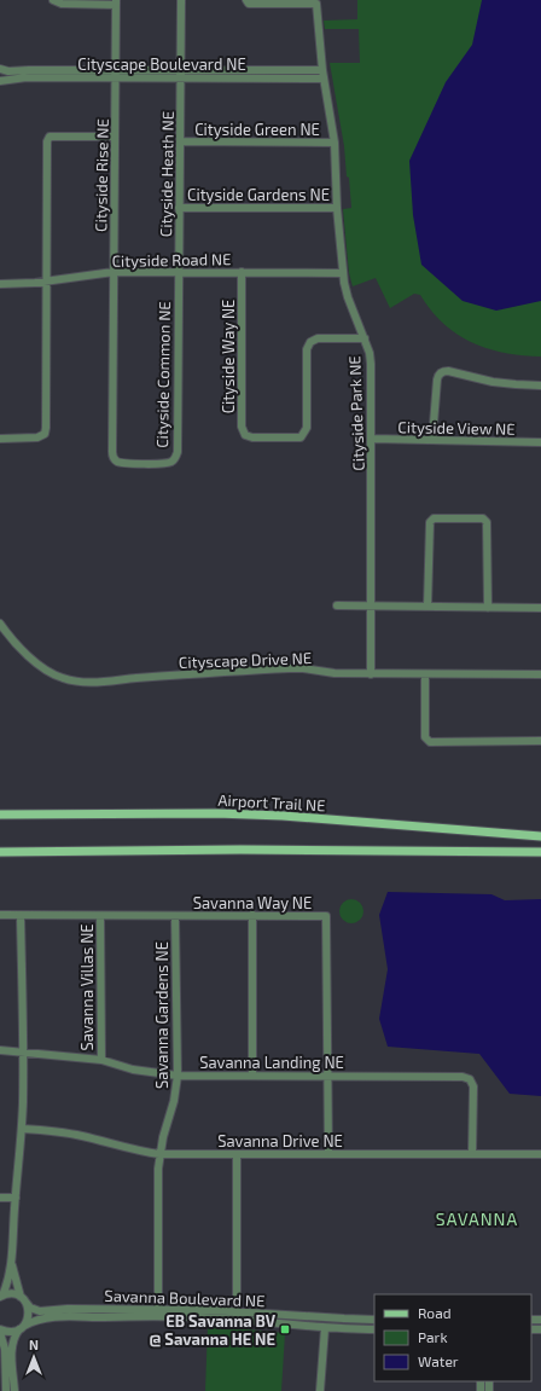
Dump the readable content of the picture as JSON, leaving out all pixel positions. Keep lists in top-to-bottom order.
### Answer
{
  "streets": {
    "main road": ["Airport Trail NE"],
    "street": [
      "Cityscape Boulevard NE",
      "Cityside Green NE",
      "Cityside Heath NE",
      "Cityside Rise NE",
      "Cityside Gardens NE",
      "Cityside Road NE",
      "Cityside Way NE",
      "Cityside Common NE",
      "Cityside Park NE",
      "Cityside View NE",
      "Cityscape Drive NE",
      "Savanna Way NE",
      "Savanna Villas NE",
      "Savanna Gardens NE",
      "Savanna Landing NE",
      "Savanna Drive NE",
      "Savanna Boulevard NE"
    ]
  },
  "crossings": [
    ["Cityscape Boulevard NE", "Cityside Heath NE"],
    ["Cityscape Boulevard NE", "Cityside Rise NE"],
    ["Cityscape Boulevard NE", "Cityside Park NE"],
    ["Cityside Green NE", "Cityside Heath NE"],
    ["Cityside Green NE", "Cityside Park NE"],
    ["Cityside Heath NE", "Cityside Gardens NE"],
    ["Cityside Heath NE", "Cityside Road NE"],
    ["Cityside Heath NE", "Cityside Common NE"],
    ["Cityside Rise NE", "Cityside Road NE"],
    ["Cityside Rise NE", "Cityside Common NE"],
    ["Cityside Gardens NE", "Cityside Park NE"],
    ["Cityside Road NE", "Cityside Way NE"],
    ["Cityside Road NE", "Cityside Common NE"],
    ["Cityside Road NE", "Cityside Park NE"],
    ["Cityside Way NE", "Cityside Park NE"],
    ["Cityside Park NE", "Cityside View NE"],
    ["Cityside Park NE", "Cityscape Drive NE"],
    ["Savanna Way NE", "Savanna Villas NE"],
    ["Savanna Way NE", "Savanna Gardens NE"],
    ["Savanna Way NE", "Savanna Landing NE"],
    ["Savanna Way NE", "Savanna Drive NE"],
    ["Savanna Villas NE", "Savanna Landing NE"],
    ["Savanna Gardens NE", "Savanna Landing NE"],
    ["Savanna Gardens NE", "Savanna Drive NE"],
    ["Savanna Gardens NE", "Savanna Boulevard NE"],
    ["Savanna Landing NE", "Savanna Drive NE"]
  ],
  "districts": ["SAVANNA"],
  "places": {
    "transit": ["EB Savanna BV @ Savanna HE NE"]
  },
  "legend": ["Road", "Park", "Water"],
  "north": "top"
}
